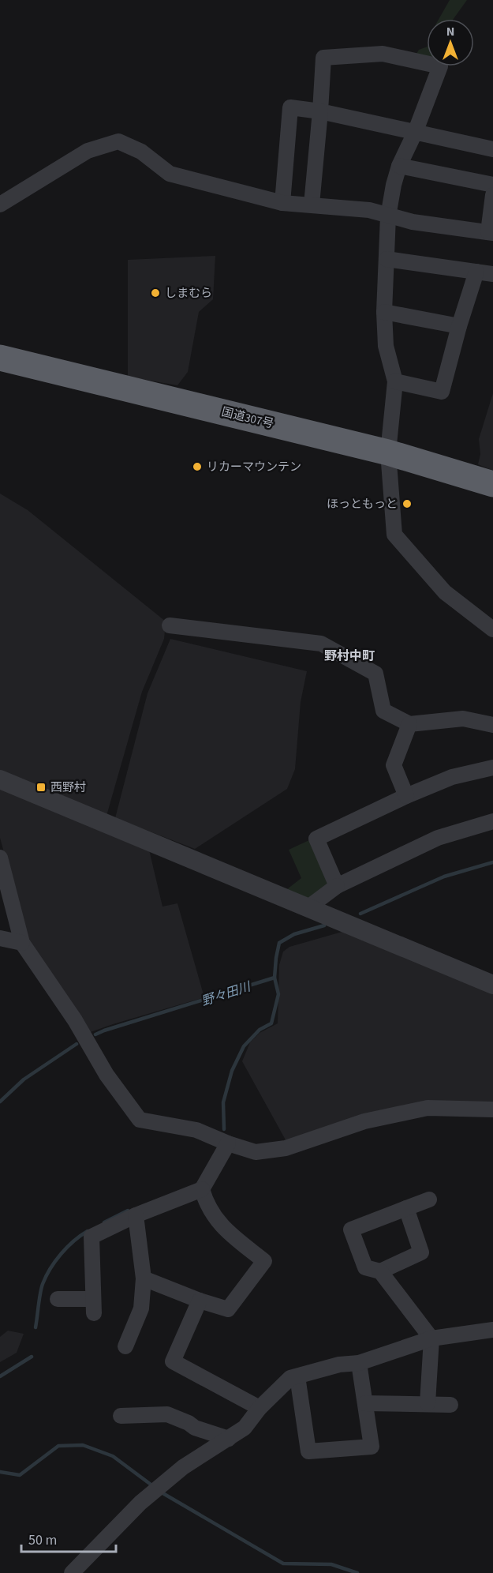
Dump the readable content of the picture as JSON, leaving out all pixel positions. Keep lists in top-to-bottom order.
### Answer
{
  "streets": {
    "highway": ["国道307号"]
  },
  "districts": ["野村中町"],
  "water": ["野々田川"],
  "places": {
    "other": ["しまむら", "リカーマウンテン", "ほっともっと"],
    "transit": ["西野村"]
  },
  "scale_bar": "50 m",
  "north": "top"
}
